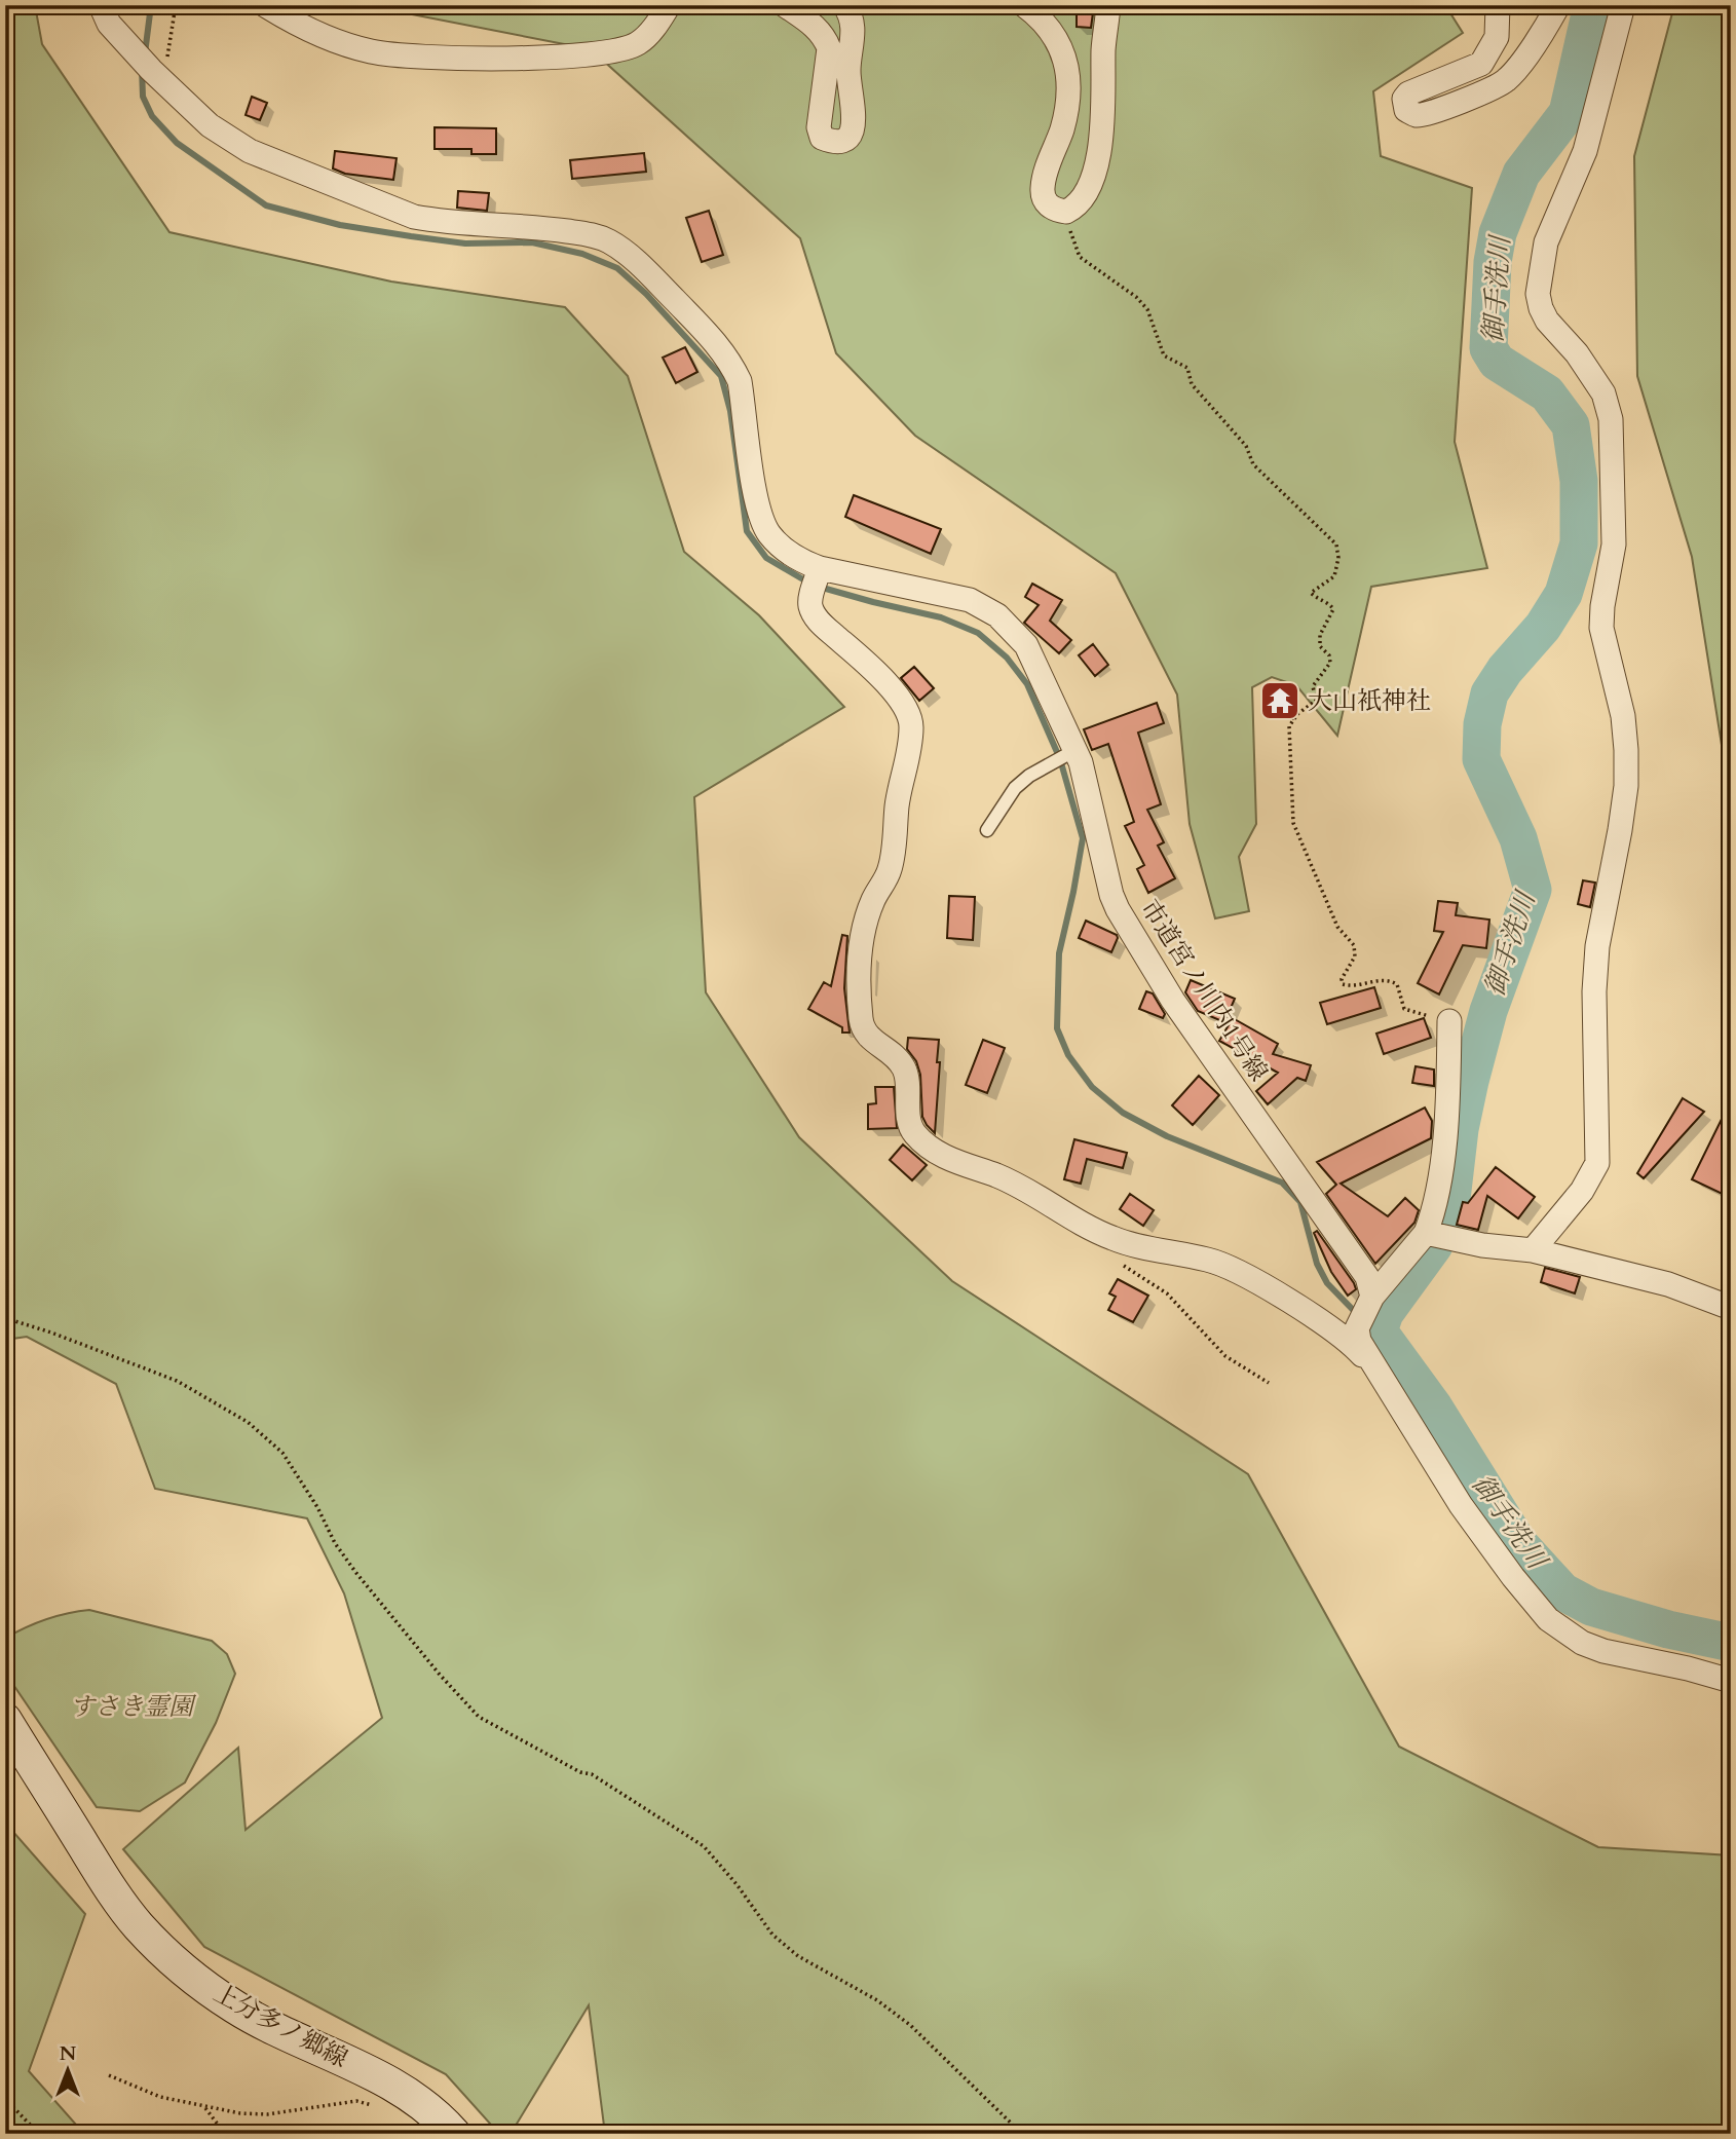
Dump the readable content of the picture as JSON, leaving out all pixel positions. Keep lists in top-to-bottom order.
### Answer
{
  "streets": {
    "main road": ["上分多ノ郷線"],
    "street": ["市道宮ノ川内1号線"]
  },
  "water": ["御手洗川"],
  "parks": ["すさき霊園"],
  "places": {
    "temple": ["大山衹神社"]
  },
  "north": "top"
}
